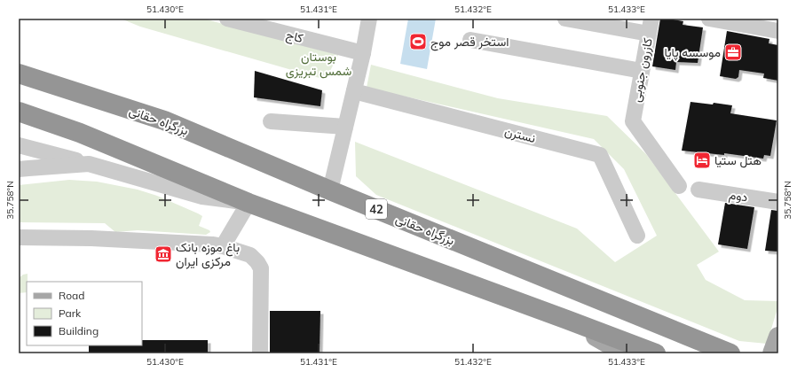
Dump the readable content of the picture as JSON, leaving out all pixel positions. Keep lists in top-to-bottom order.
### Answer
{
  "streets": {
    "highway": ["بزرگراه حقانی", "42"],
    "street": [
      "کاج",
      "کازرون جنوبی",
      "نسترن",
      "دوم"
    ]
  },
  "parks": ["بوستان شمس تبریزی"],
  "places": {
    "sports": ["استخر قصر موج"],
    "office": ["موسسه پایا"],
    "hotel": ["هتل ستیا"],
    "museum": ["باغ موزه بانک مرکزی ایران"]
  },
  "legend": ["Road", "Park", "Building"],
  "coordinates": [
    "51.430°E",
    "51.431°E",
    "51.432°E",
    "51.433°E",
    "35.758°N"
  ]
}
